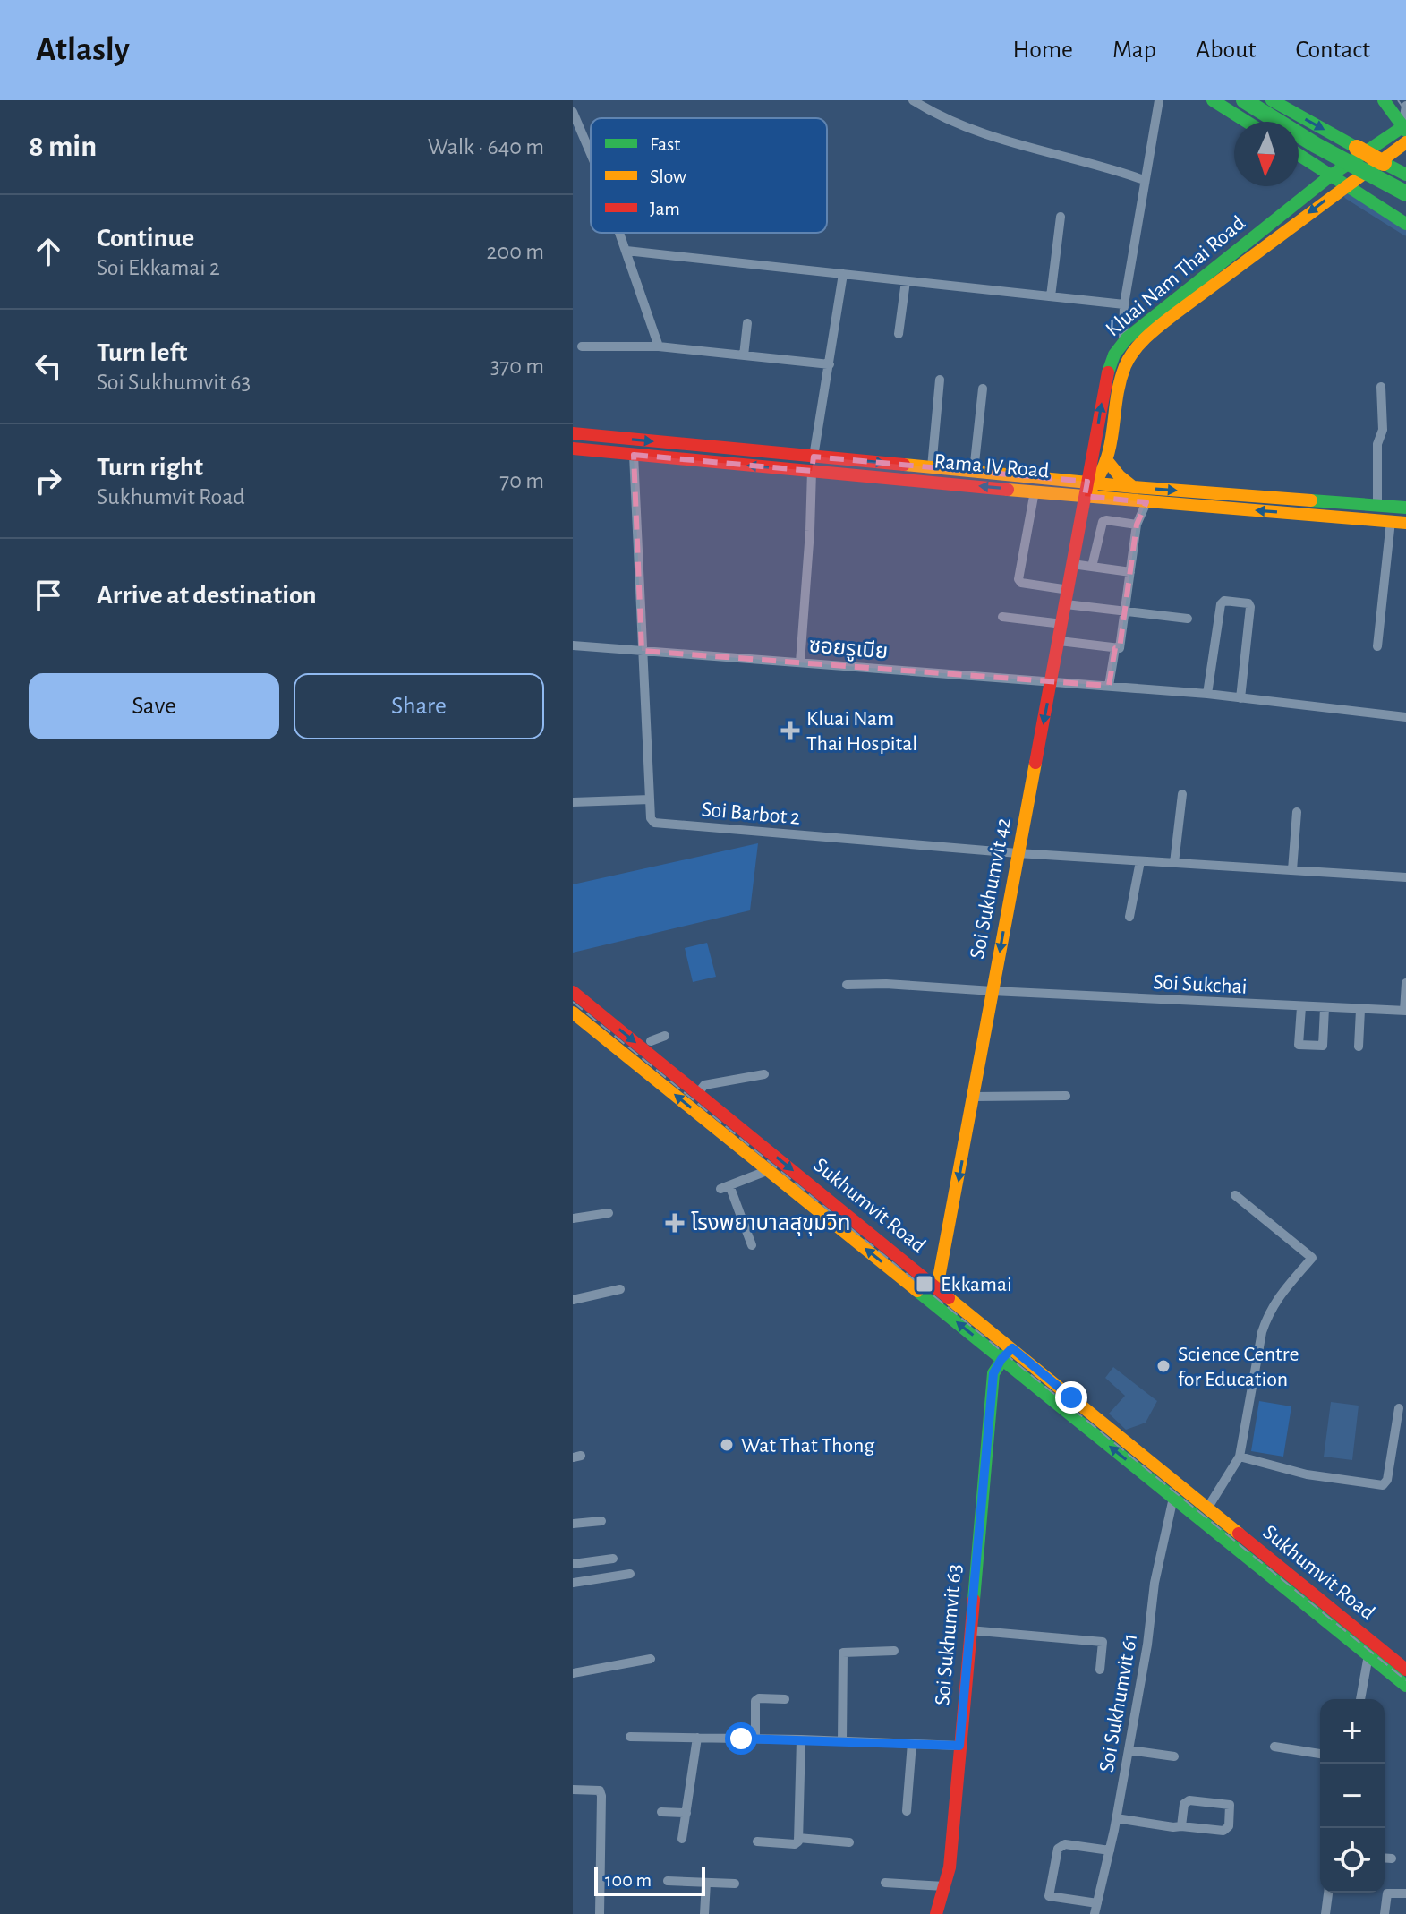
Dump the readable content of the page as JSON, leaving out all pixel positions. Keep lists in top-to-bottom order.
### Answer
{
  "streets": {
    "main road": [
      "Kluai Nam Thai Road",
      "Rama IV Road",
      "Soi Sukhumvit 42",
      "Sukhumvit Road",
      "Soi Sukhumvit 63"
    ],
    "street": [
      "ซอยรูเบีย",
      "Soi Barbot 2",
      "Soi Sukchai",
      "Soi Sukhumvit 61"
    ]
  },
  "crossings": [
    ["Kluai Nam Thai Road", "Rama IV Road"],
    ["Kluai Nam Thai Road", "Soi Sukhumvit 42"],
    ["Rama IV Road", "Soi Barbot 2"],
    ["Rama IV Road", "Soi Sukhumvit 42"],
    ["ซอยรูเบีย", "Soi Barbot 2"],
    ["ซอยรูเบีย", "Soi Sukhumvit 42"],
    ["Soi Barbot 2", "Soi Sukhumvit 42"],
    ["Soi Sukhumvit 42", "Soi Sukchai"],
    ["Soi Sukhumvit 42", "Sukhumvit Road"],
    ["Sukhumvit Road", "Soi Sukhumvit 63"],
    ["Sukhumvit Road", "Soi Sukhumvit 61"]
  ],
  "one_way": ["Soi Sukhumvit 42"],
  "places": {
    "health": ["Kluai Nam Thai Hospital", "โรงพยาบาลสุขุมวิท"],
    "transit": ["Ekkamai"],
    "other": ["Science Centre for Education", "Wat That Thong"]
  },
  "legend": ["Fast", "Slow", "Jam"],
  "scale_bar": "100 m",
  "north": "bottom",
  "page": {
    "header": "Atlasly",
    "nav": [
      "Home",
      "Map",
      "About",
      "Contact"
    ],
    "heading": ["8 min", "Walk · 640 m"],
    "list": [
      ["Continue", "Soi Ekkamai 2", "200 m"],
      ["Turn left", "Soi Sukhumvit 63", "370 m"],
      ["Turn right", "Sukhumvit Road", "70 m"],
      "Arrive at destination"
    ],
    "buttons": ["Save", "Share"],
    "map_buttons": ["+", "−"],
    "scale": "100 m"
  }
}
